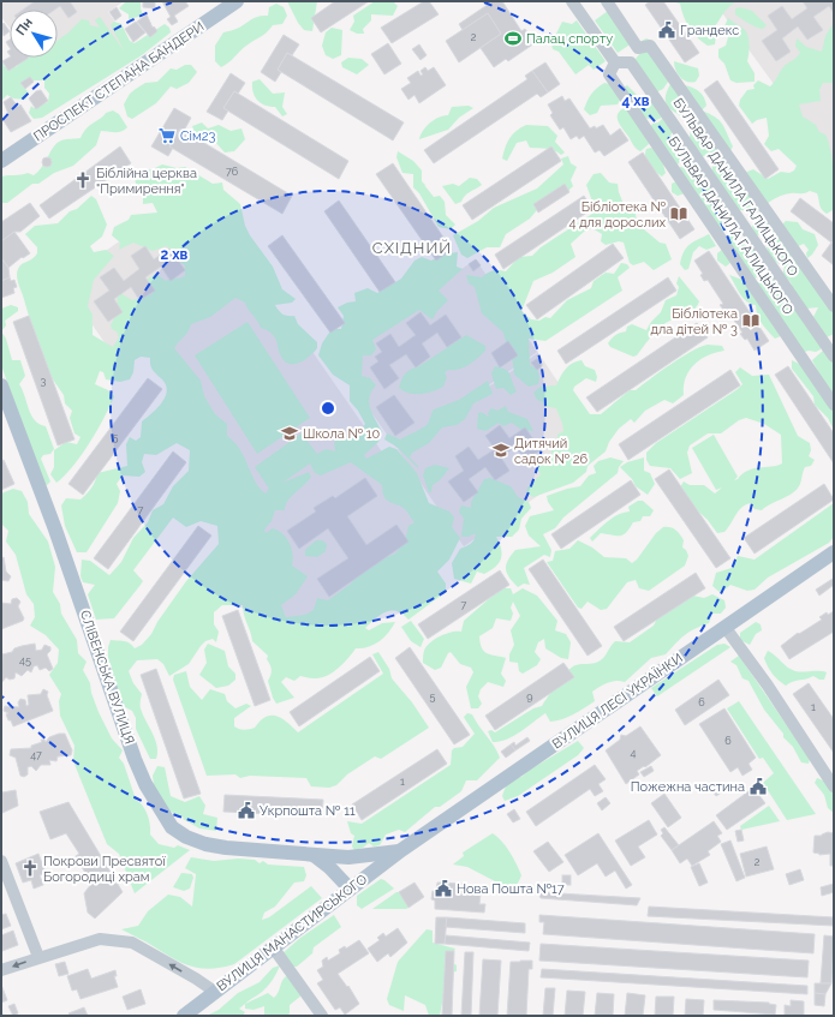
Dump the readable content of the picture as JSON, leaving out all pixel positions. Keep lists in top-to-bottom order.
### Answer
{
  "streets": {
    "main road": [
      "ПРОСПЕКТ СТЕПАНА БАНДЕРИ",
      "СЛІВЕНСЬКА ВУЛИЦЯ",
      "ВУЛИЦЯ ЛЕСІ УКРАЇНКИ",
      "ВУЛИЦЯ МАНАСТИРСЬКОГО"
    ],
    "street": ["БУЛЬВАР ДАНИЛА ГАЛИЦЬКОГО"]
  },
  "crossings": [
    ["СЛІВЕНСЬКА ВУЛИЦЯ", "ВУЛИЦЯ ЛЕСІ УКРАЇНКИ"],
    ["СЛІВЕНСЬКА ВУЛИЦЯ", "ВУЛИЦЯ МАНАСТИРСЬКОГО"],
    ["ВУЛИЦЯ ЛЕСІ УКРАЇНКИ", "ВУЛИЦЯ МАНАСТИРСЬКОГО"]
  ],
  "districts": ["СХІДНИЙ"],
  "places": {
    "public building": [
      "Грандекс",
      "Пожежна частина",
      "Укрпошта № 11",
      "Нова Пошта №17"
    ],
    "sports": ["Палац спорту"],
    "supermarket": ["Сім23"],
    "church": ["Біблійна церква \"Примирення\"", "Покрови Пресвятої Богородиці храм"],
    "library": ["Бібліотека № 4 для дорослих", "Бібліотека дла дітей № 3"],
    "school or university": ["Школа № 10", "Дитячий садок № 26"]
  },
  "house_numbers": [
    "2",
    "76",
    "3",
    "5",
    "7",
    "7",
    "45",
    "5",
    "9",
    "6",
    "1",
    "6",
    "4",
    "47",
    "1",
    "2"
  ],
  "north": "top left",
  "rings": ["4 хв", "2 хв"]
}
